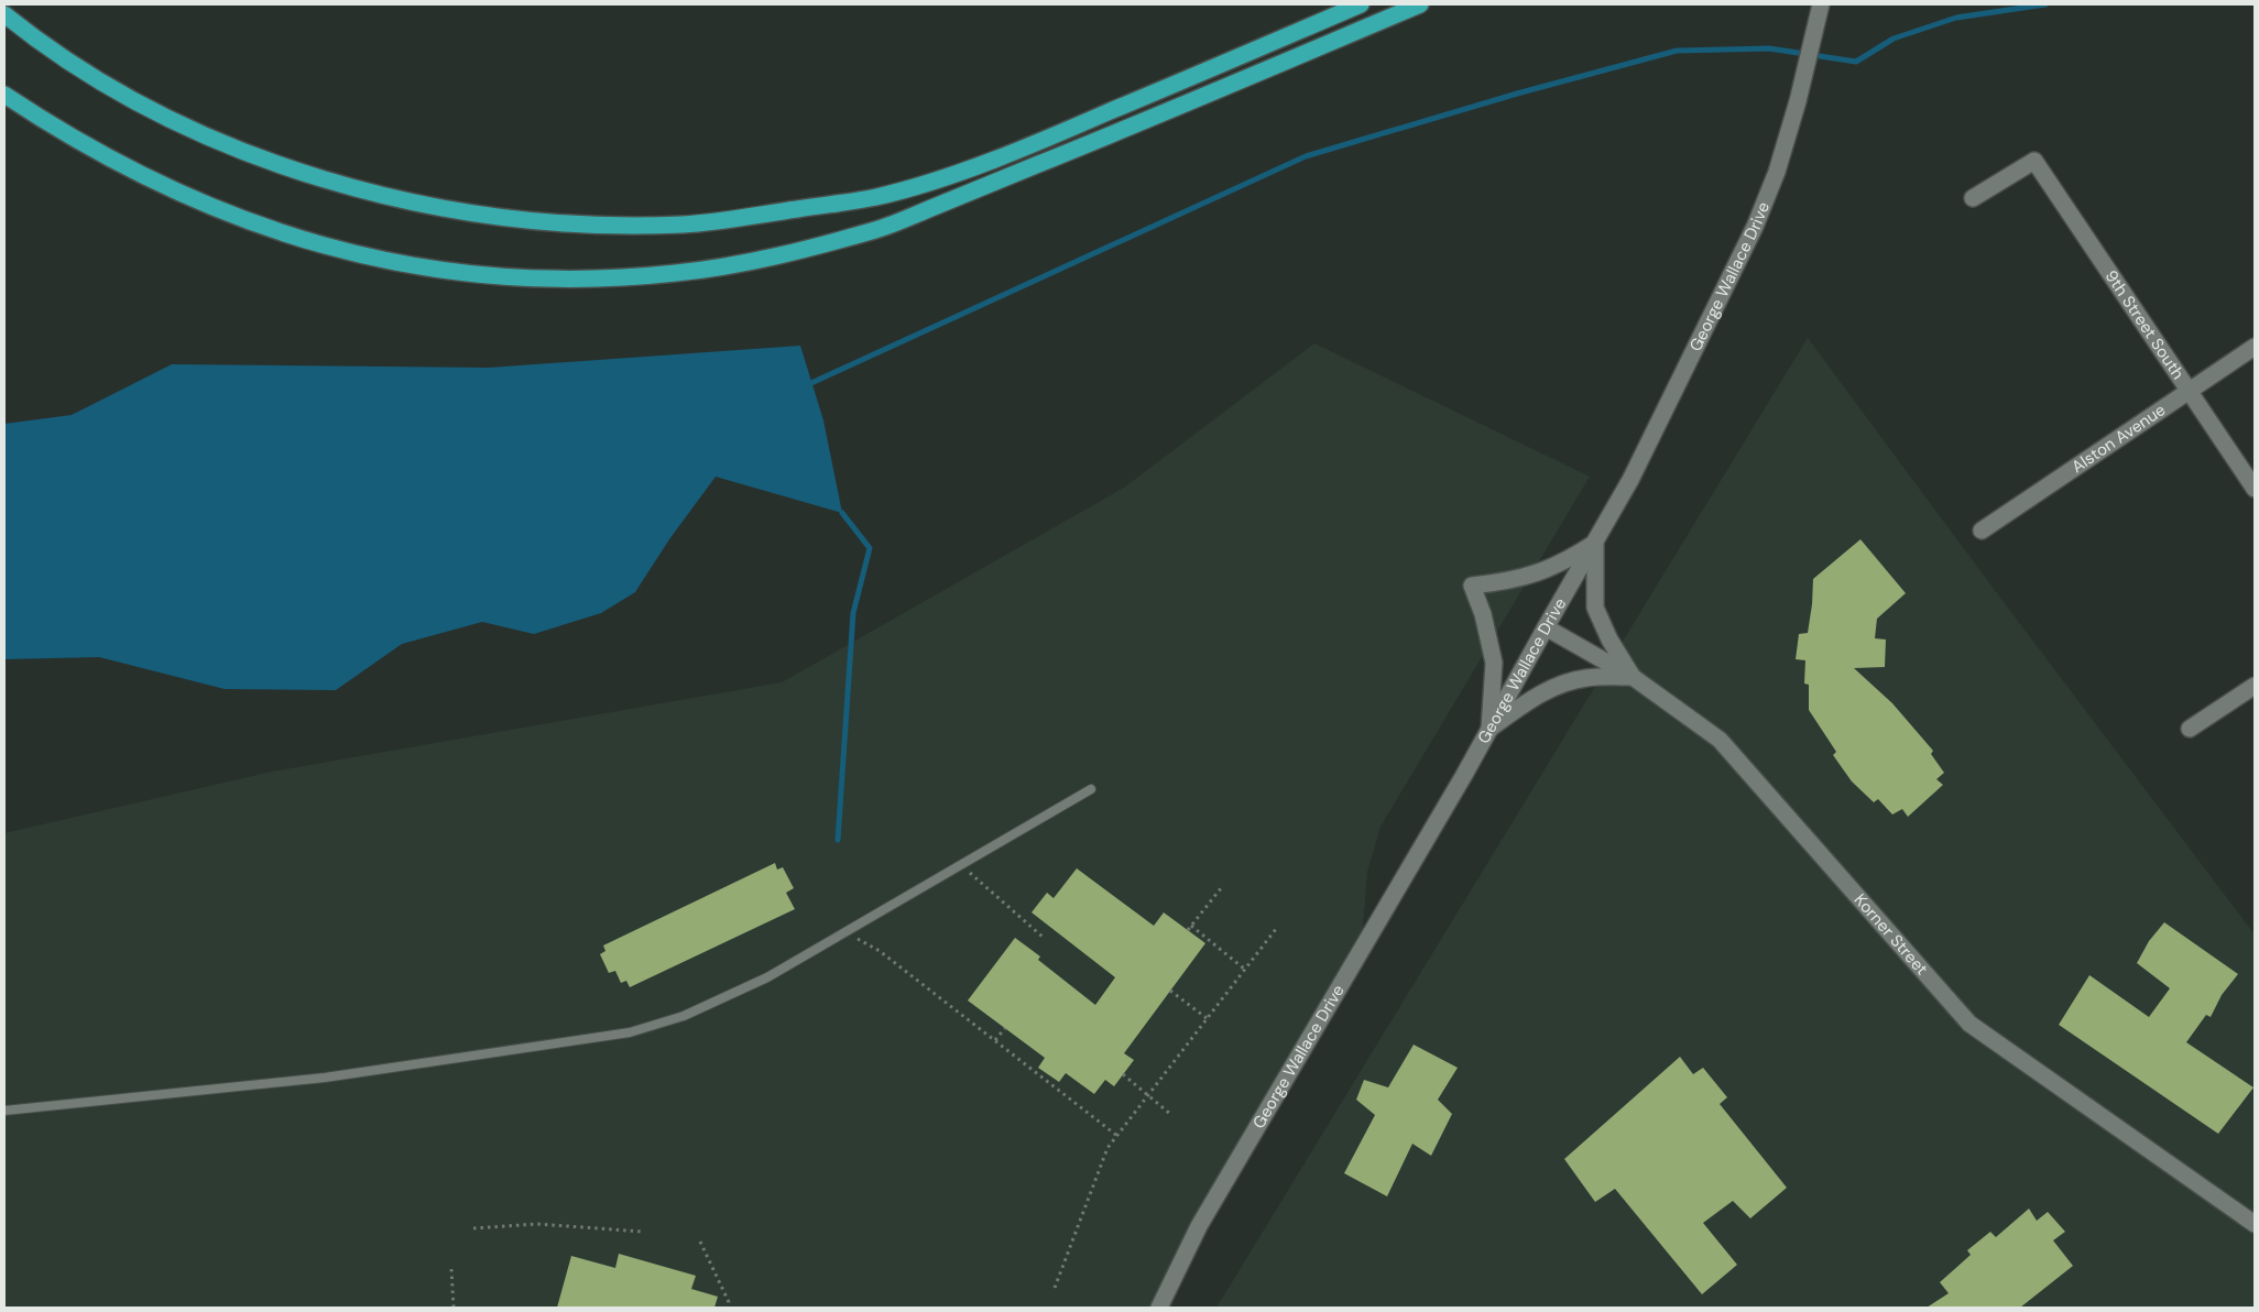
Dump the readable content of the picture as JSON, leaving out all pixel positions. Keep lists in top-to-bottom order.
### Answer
{
  "streets": {
    "street": [
      "George Wallace Drive",
      "9th Street South",
      "Alston Avenue",
      "Korner Street"
    ]
  },
  "crossings": [
    ["George Wallace Drive", "Korner Street"],
    ["9th Street South", "Alston Avenue"]
  ]
}
